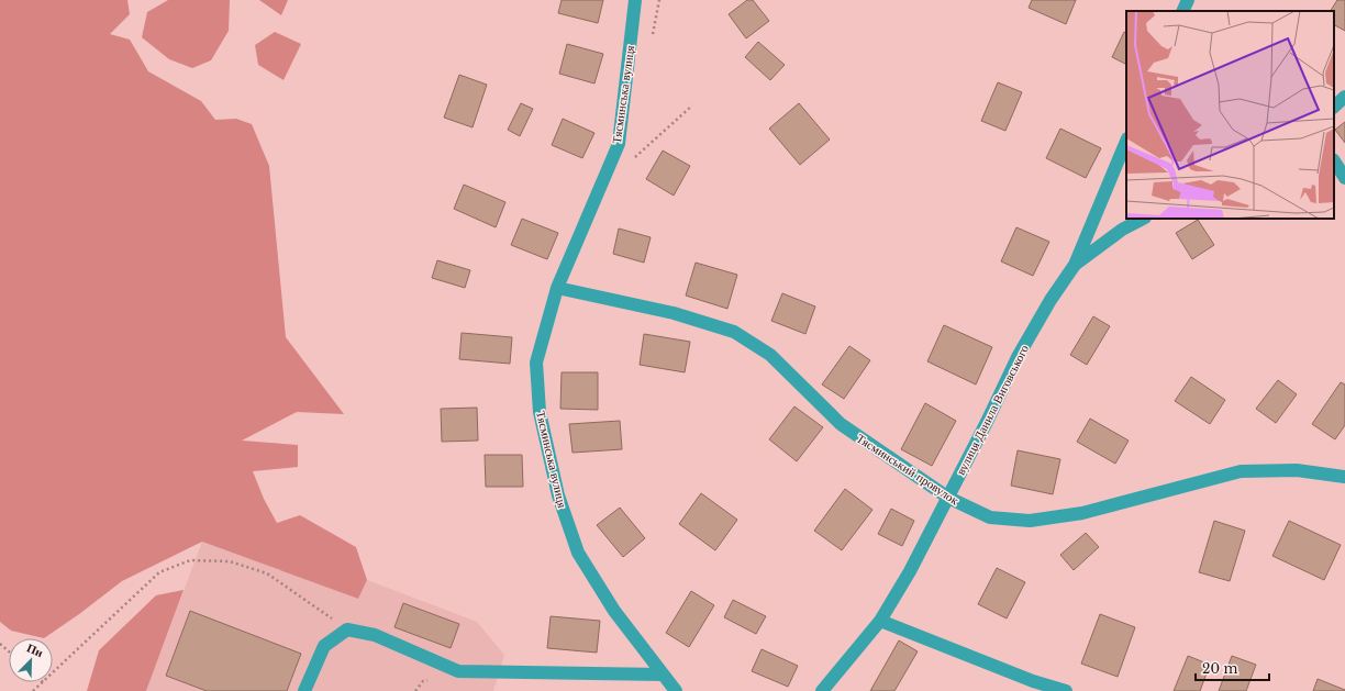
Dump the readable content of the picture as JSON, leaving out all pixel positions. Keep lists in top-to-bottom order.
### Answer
{
  "streets": {
    "street": ["Тясминська вулиця", "вулиця Данила Виговського", "Тясминський провулок"]
  },
  "crossings": [
    ["Тясминська вулиця", "Тясминський провулок"],
    ["вулиця Данила Виговського", "Тясминський провулок"]
  ],
  "scale_bar": "20 m",
  "north": "top right"
}
